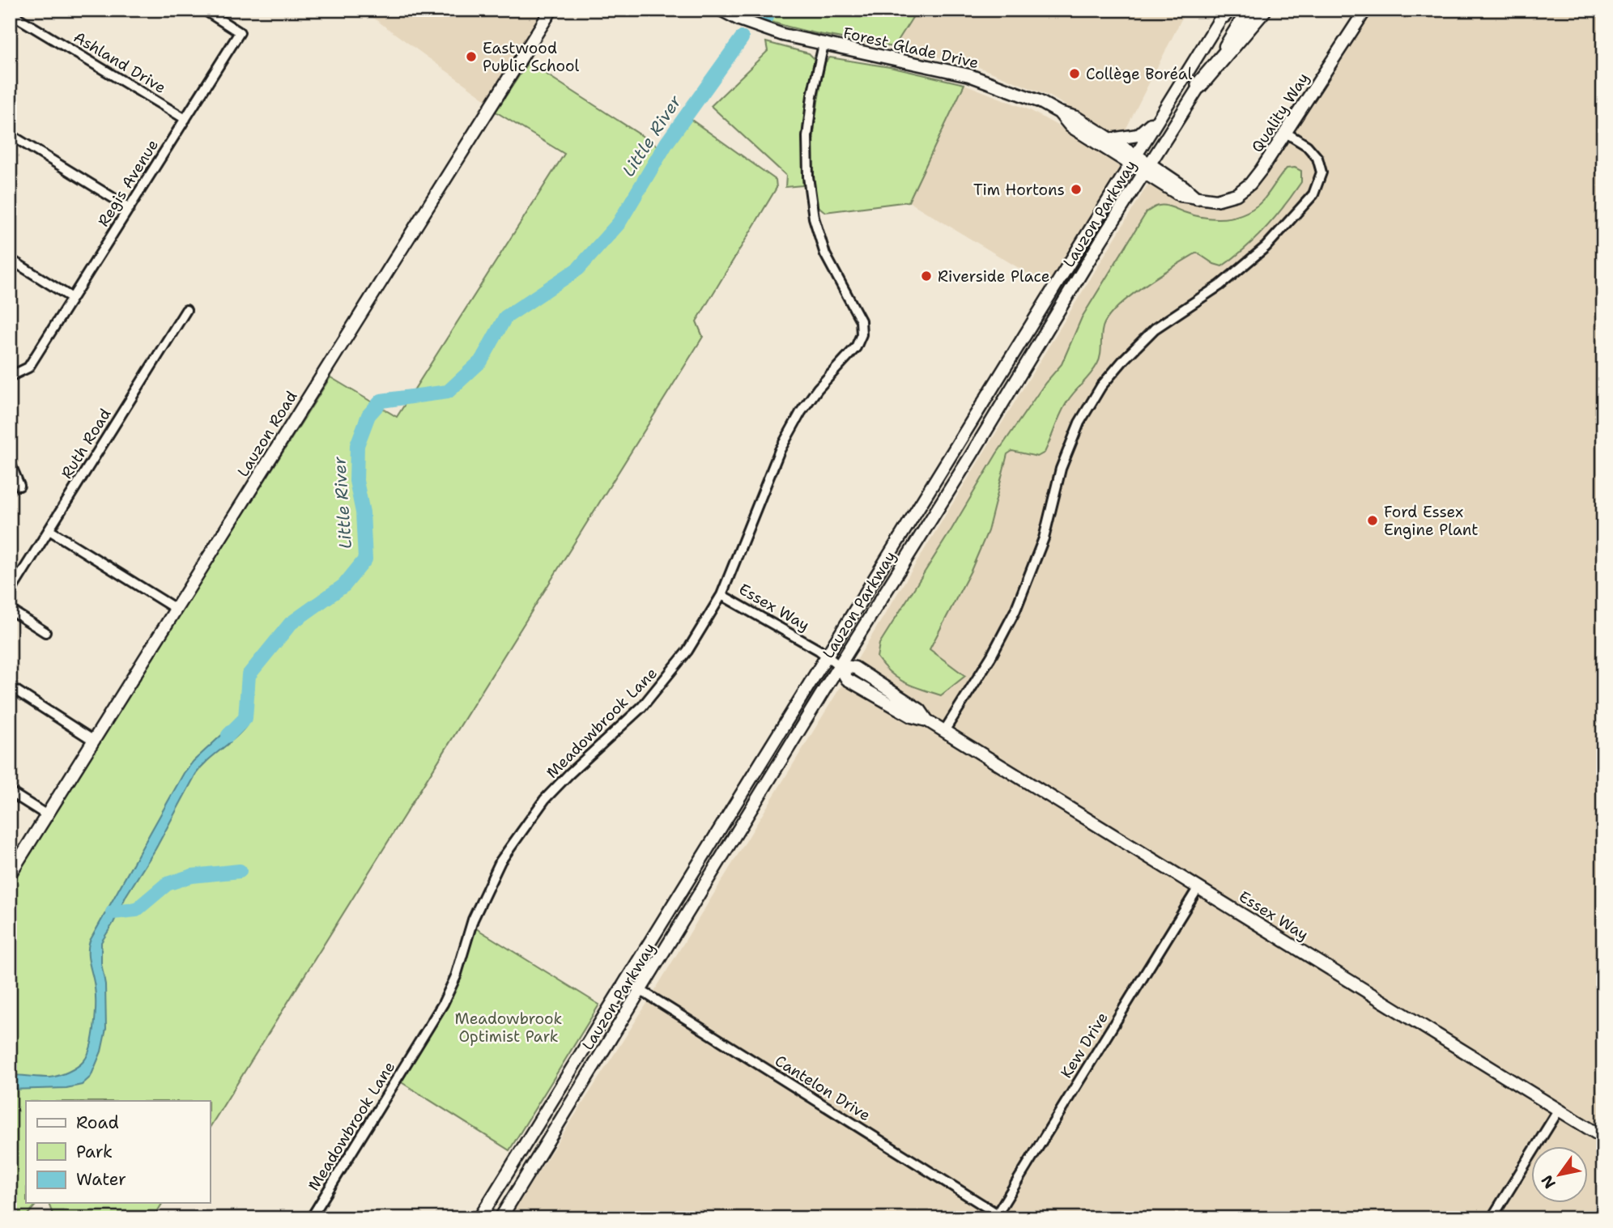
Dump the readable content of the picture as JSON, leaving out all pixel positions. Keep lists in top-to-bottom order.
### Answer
{
  "streets": {
    "main road": [
      "Forest Glade Drive",
      "Quality Way",
      "Lauzon Parkway",
      "Lauzon Road",
      "Essex Way"
    ],
    "street": [
      "Ashland Drive",
      "Regis Avenue",
      "Ruth Road",
      "Meadowbrook Lane",
      "Kew Drive",
      "Cantelon Drive"
    ]
  },
  "crossings": [
    ["Forest Glade Drive", "Quality Way"],
    ["Forest Glade Drive", "Lauzon Parkway"],
    ["Forest Glade Drive", "Meadowbrook Lane"],
    ["Ashland Drive", "Regis Avenue"],
    ["Quality Way", "Lauzon Parkway"],
    ["Lauzon Parkway", "Essex Way"],
    ["Lauzon Parkway", "Cantelon Drive"],
    ["Essex Way", "Meadowbrook Lane"],
    ["Essex Way", "Kew Drive"],
    ["Kew Drive", "Cantelon Drive"]
  ],
  "water": ["Little River"],
  "parks": ["Meadowbrook Optimist Park"],
  "places": [
    "Eastwood Public School",
    "Collège Boréal",
    "Tim Hortons",
    "Riverside Place",
    "Ford Essex Engine Plant"
  ],
  "legend": ["Road", "Park", "Water"],
  "north": "bottom left"
}
